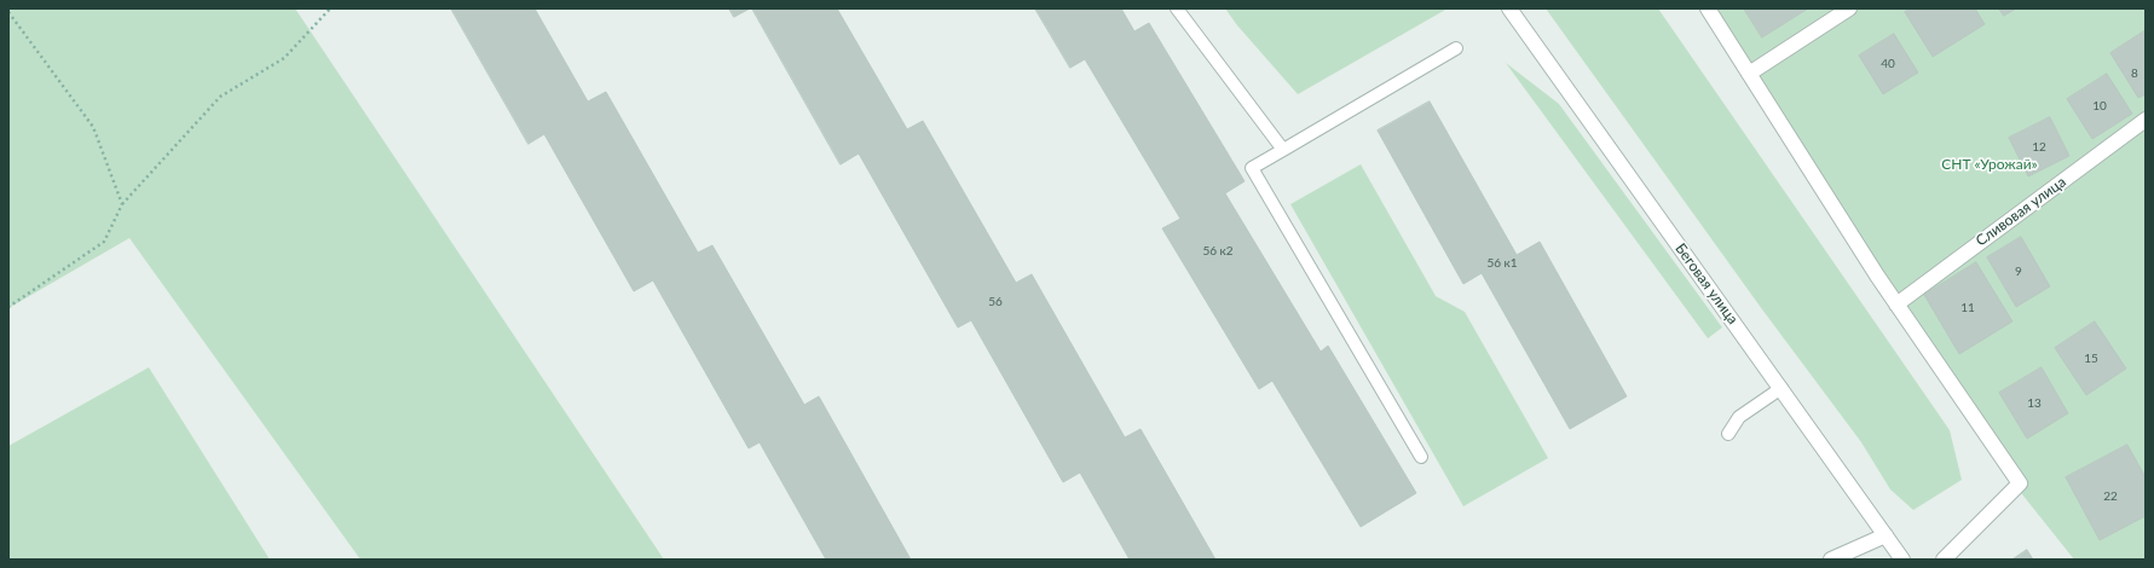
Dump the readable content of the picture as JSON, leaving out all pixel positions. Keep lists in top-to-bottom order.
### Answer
{
  "streets": {
    "street": ["Сливовая улица", "Беговая улица"]
  },
  "parks": ["СНТ «Урожай»"],
  "house_numbers": [
    "40",
    "8",
    "10",
    "12",
    "56 к2",
    "56 к1",
    "9",
    "56",
    "11",
    "15",
    "13",
    "22"
  ]
}
